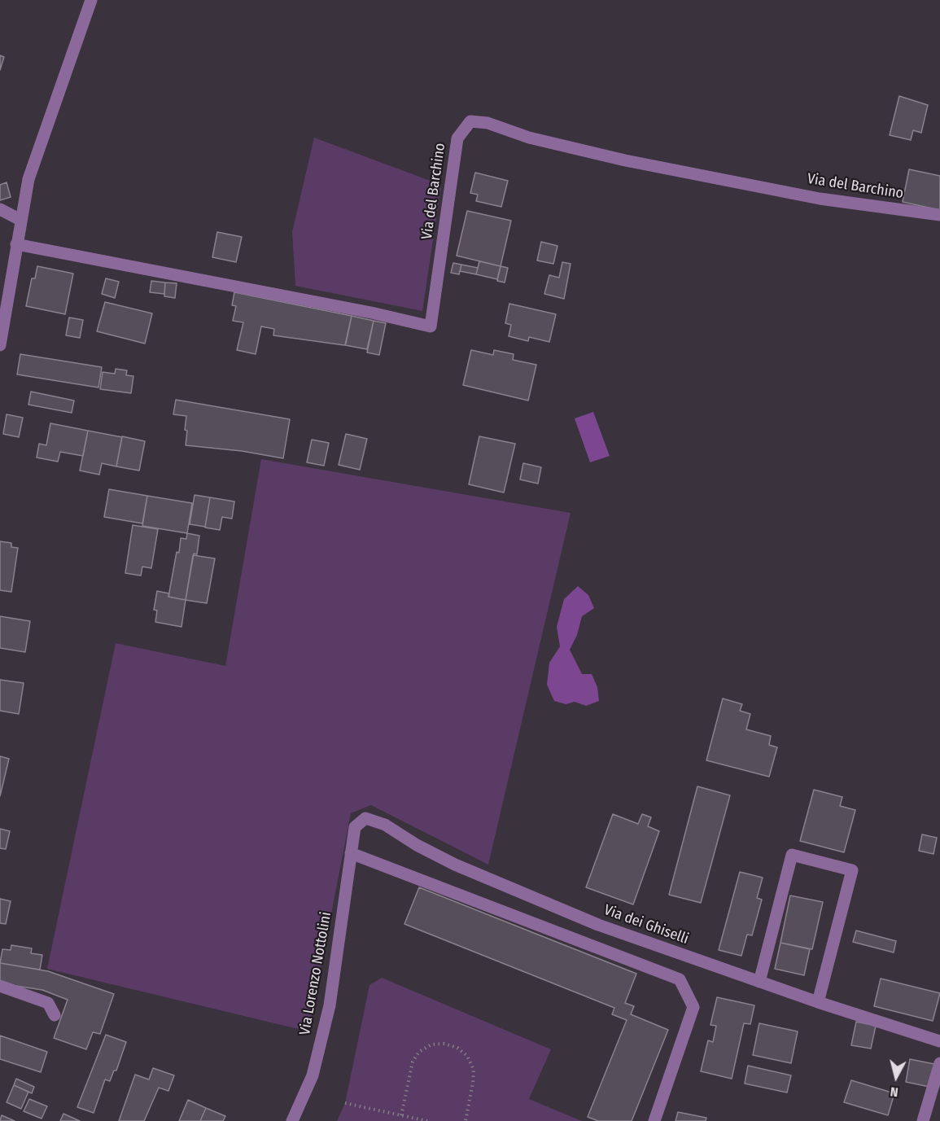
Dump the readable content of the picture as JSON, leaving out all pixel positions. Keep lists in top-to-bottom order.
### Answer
{
  "streets": {
    "street": ["Via del Barchino", "Via dei Ghiselli", "Via Lorenzo Nottolini"]
  },
  "crossings": [
    ["Via dei Ghiselli", "Via Lorenzo Nottolini"]
  ],
  "north": "bottom"
}
